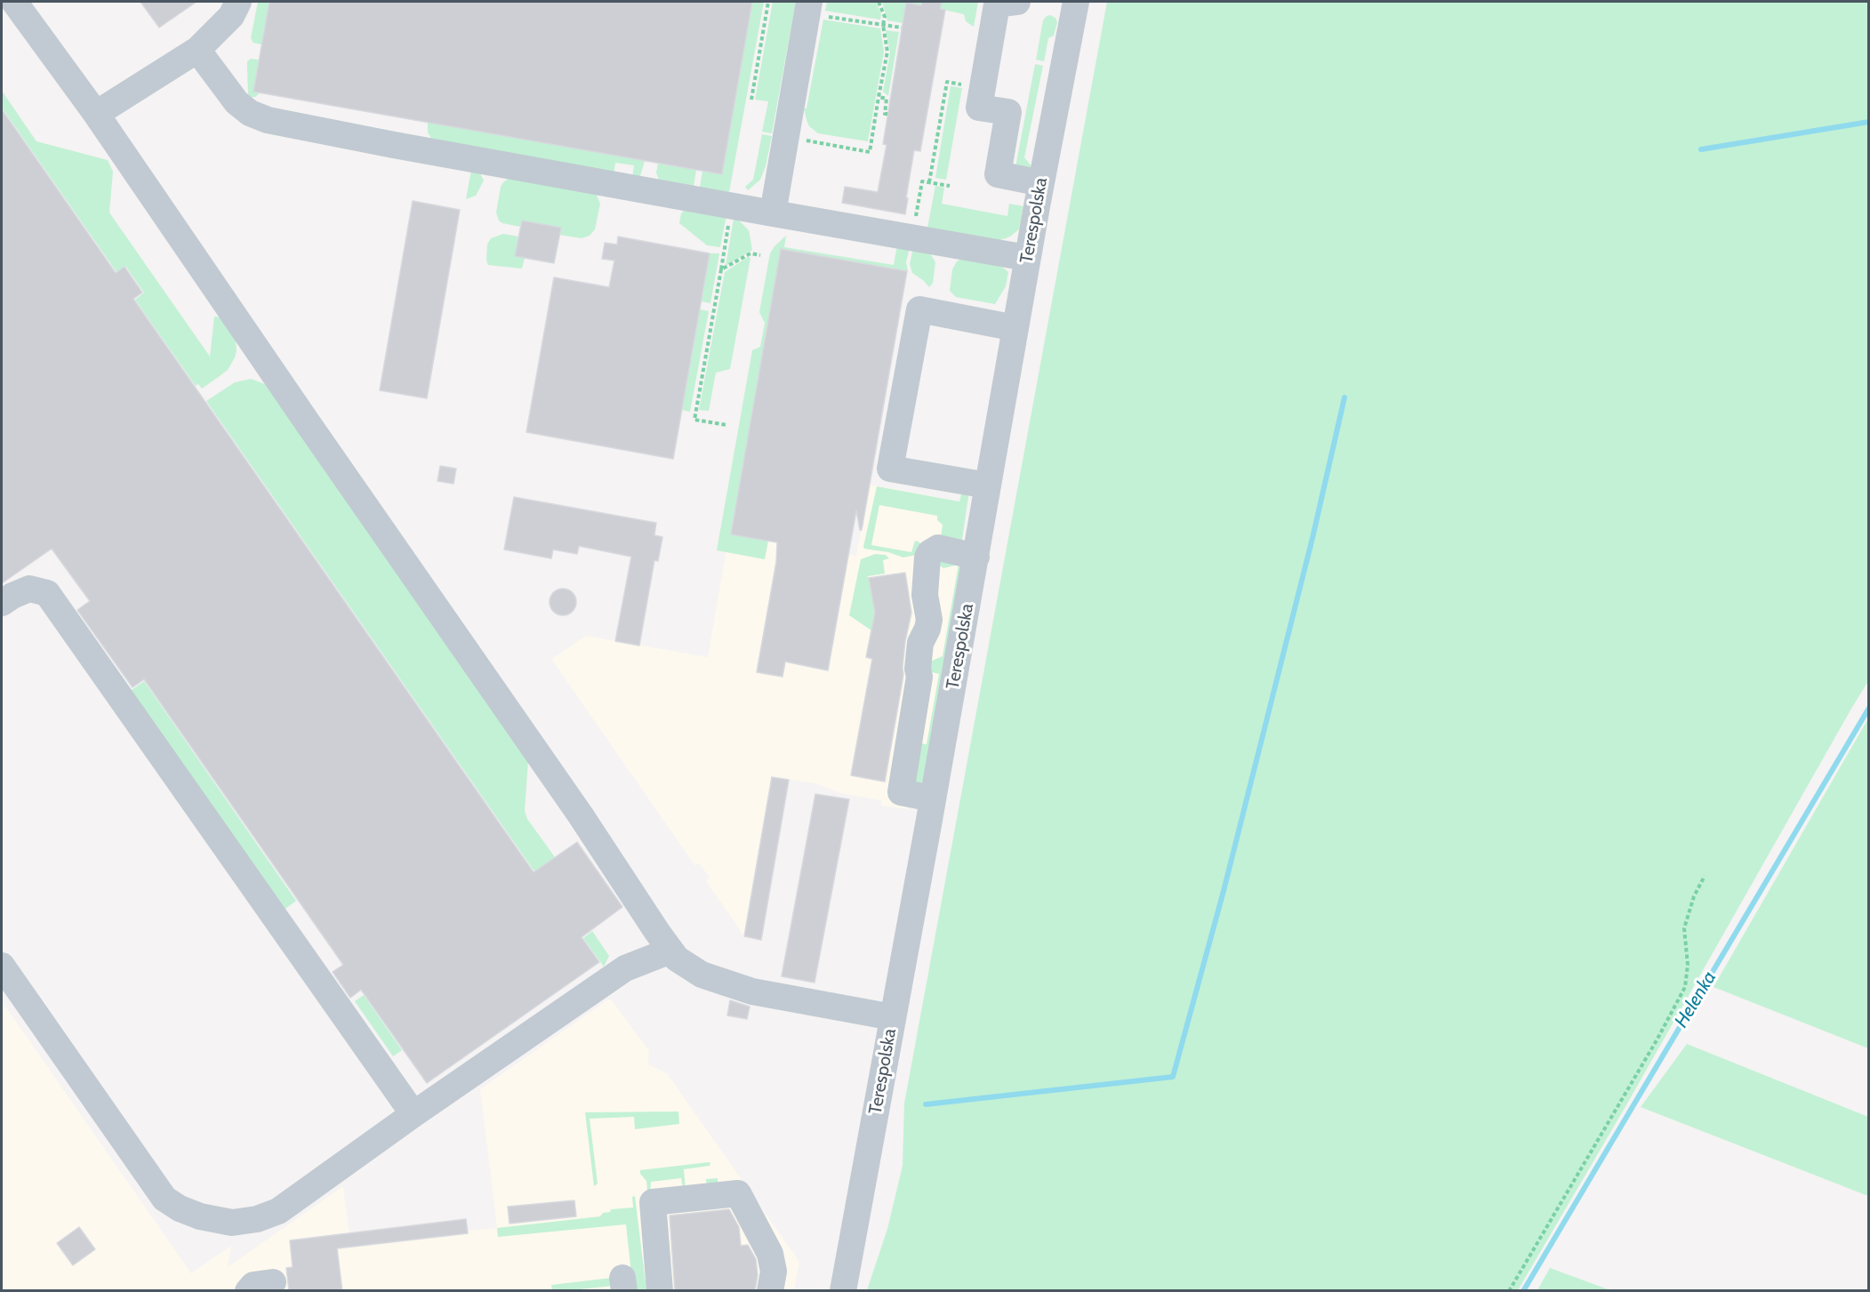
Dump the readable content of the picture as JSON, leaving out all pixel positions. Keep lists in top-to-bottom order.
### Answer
{
  "streets": {
    "street": ["Terespolska"]
  },
  "water": ["Helenka"]
}
